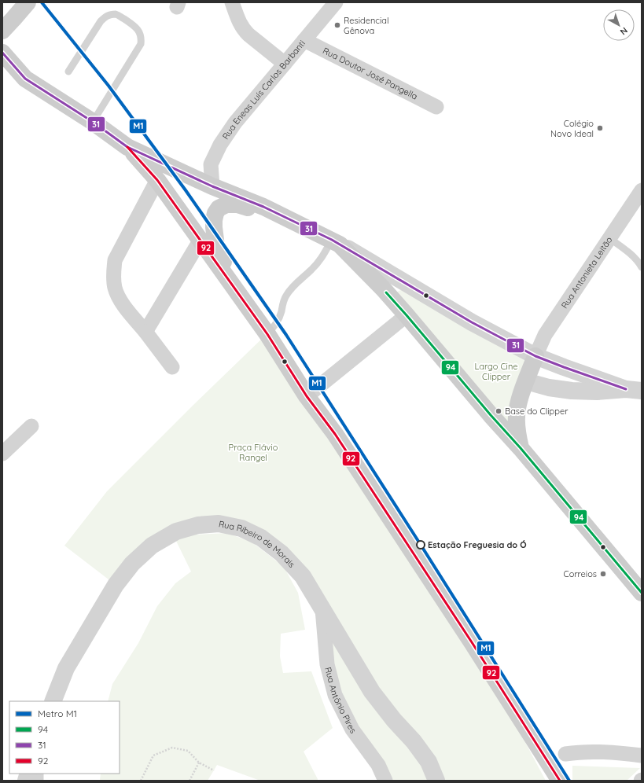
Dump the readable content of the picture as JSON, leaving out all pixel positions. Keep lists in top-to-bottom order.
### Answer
{
  "streets": {
    "street": [
      "Rua Doutor José Pangella",
      "Rua Eneas Luís Carlos Barbanti",
      "Rua Antonieta Leitão",
      "Rua Ribeiro de Morais",
      "Rua Antônio Pires"
    ]
  },
  "crossings": [
    ["Rua Doutor José Pangella", "Rua Eneas Luís Carlos Barbanti"],
    ["Rua Ribeiro de Morais", "Rua Antônio Pires"]
  ],
  "parks": ["Largo Cine Clipper", "Praça Flávio Rangel"],
  "places": [
    "Residencial Gênova",
    "Colégio Novo Ideal",
    "Base do Clipper",
    "Estação Freguesia do Ó",
    "Correios"
  ],
  "lines": [
    "metro line M1",
    "transit line 31",
    "transit line 92",
    "transit line 94"
  ],
  "legend": [
    "Metro M1",
    "94",
    "31",
    "92"
  ],
  "north": "bottom right"
}
